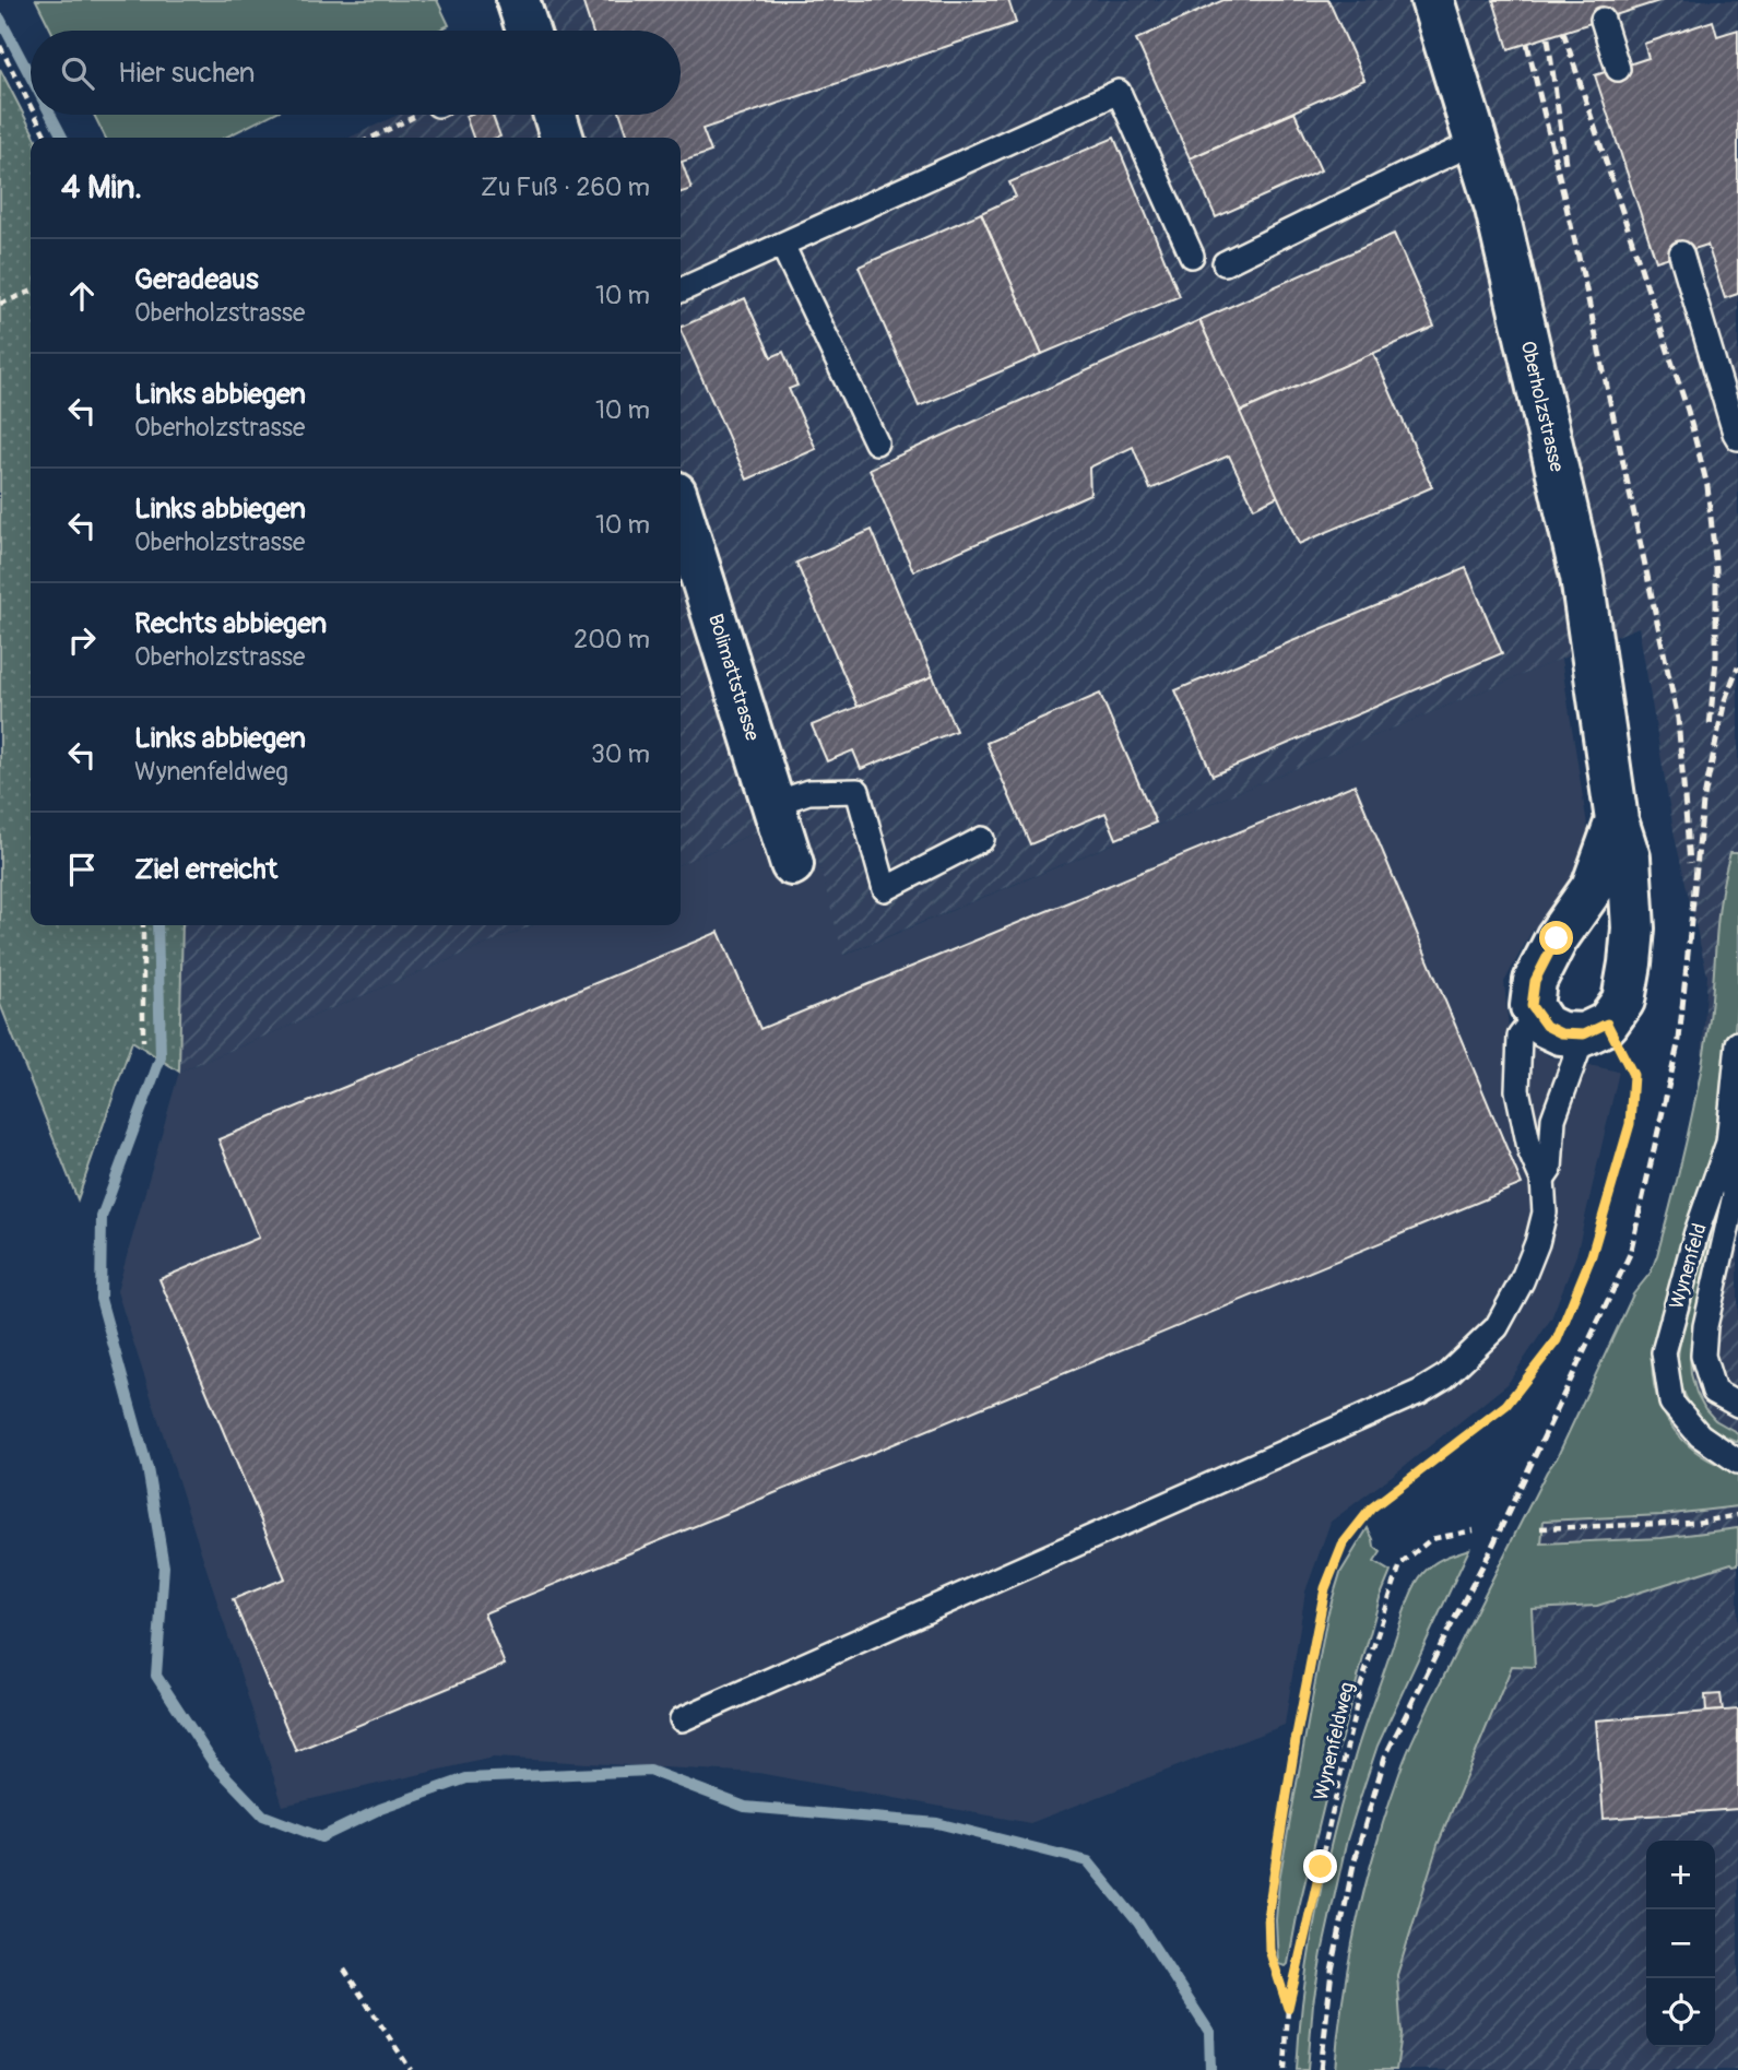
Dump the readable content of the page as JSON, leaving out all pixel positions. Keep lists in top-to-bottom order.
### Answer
{
  "streets": {
    "street": ["Oberholzstrasse", "Bolimattstrasse"],
    "lane": ["Wynenfeld"],
    "path": ["Wynenfeldweg"]
  },
  "page": {
    "search": "Hier suchen",
    "heading": ["4 Min.", "Zu Fuß · 260 m"],
    "list": [
      ["Geradeaus", "Oberholzstrasse", "10 m"],
      ["Links abbiegen", "Oberholzstrasse", "10 m"],
      ["Links abbiegen", "Oberholzstrasse", "10 m"],
      ["Rechts abbiegen", "Oberholzstrasse", "200 m"],
      ["Links abbiegen", "Wynenfeldweg", "30 m"],
      "Ziel erreicht"
    ],
    "map_buttons": ["+", "−"]
  }
}
